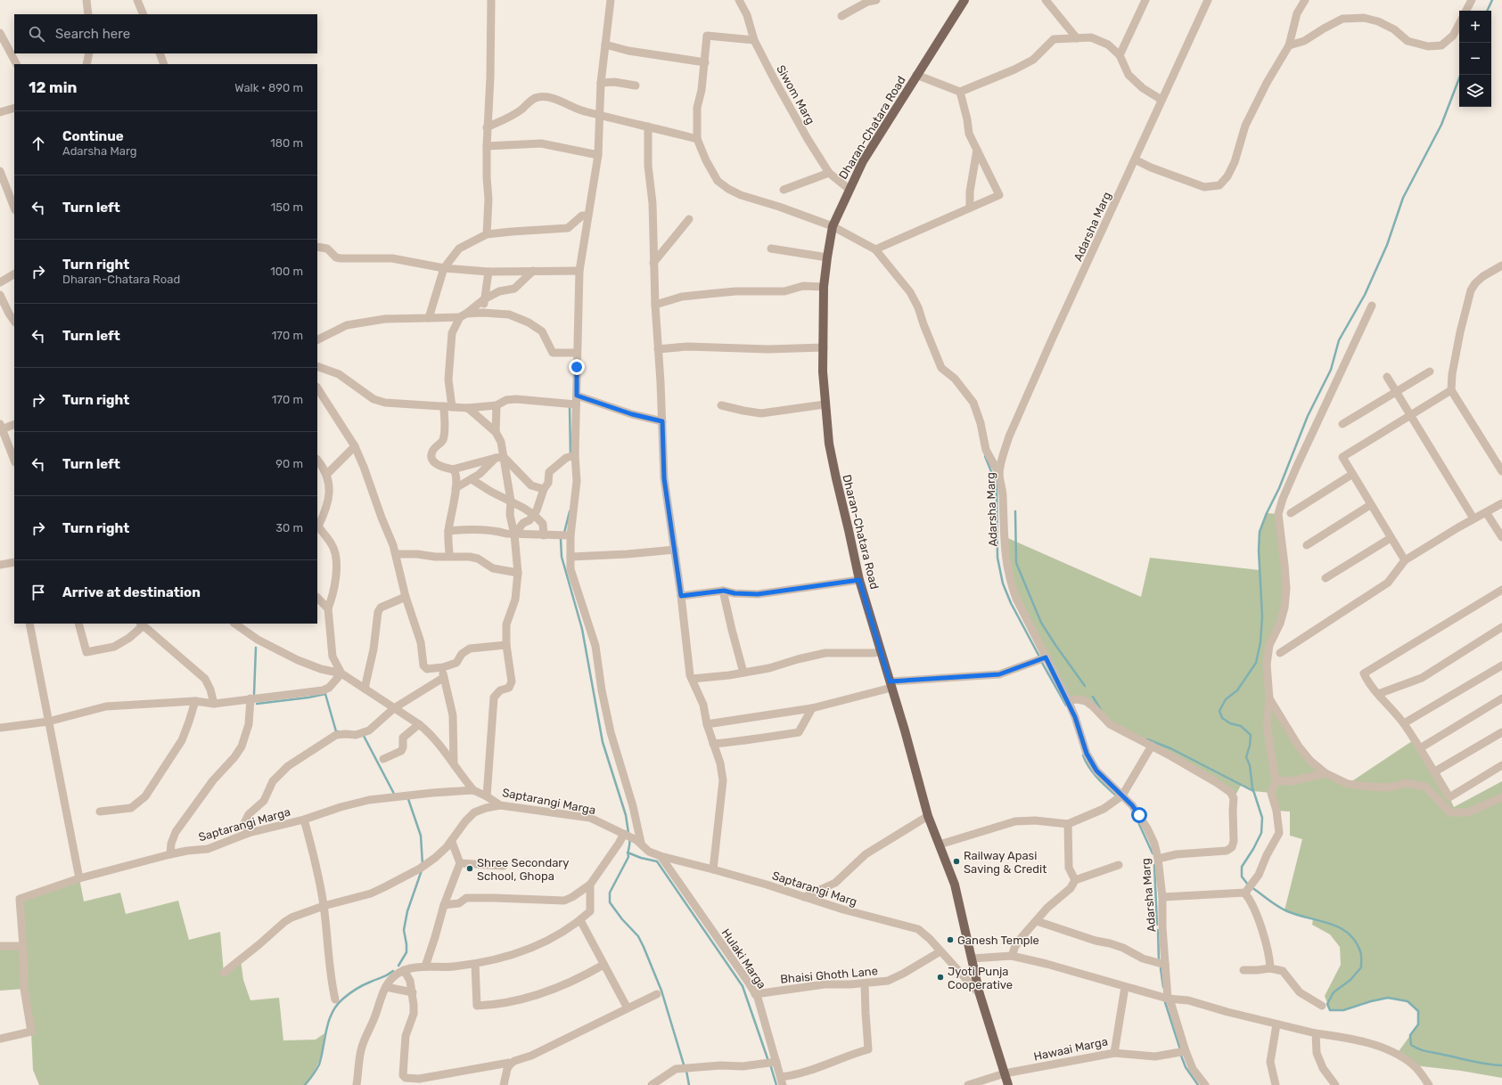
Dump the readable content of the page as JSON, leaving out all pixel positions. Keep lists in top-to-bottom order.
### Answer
{
  "streets": {
    "main road": ["Dharan-Chatara Road"],
    "street": [
      "Siwom Marg",
      "Adarsha Marg",
      "Saptarangi Marga",
      "Saptarangi Marg",
      "Hulaki Marga",
      "Bhaisi Ghoth Lane",
      "Hawaai Marga"
    ]
  },
  "crossings": [
    ["Siwom Marg", "Dharan-Chatara Road"],
    ["Dharan-Chatara Road", "Saptarangi Marg"],
    ["Dharan-Chatara Road", "Hawaai Marga"],
    ["Saptarangi Marga", "Saptarangi Marg"],
    ["Saptarangi Marg", "Hulaki Marga"],
    ["Saptarangi Marg", "Bhaisi Ghoth Lane"],
    ["Hulaki Marga", "Bhaisi Ghoth Lane"]
  ],
  "places": [
    "Railway Apasi Saving & Credit",
    "Shree Secondary School, Ghopa",
    "Ganesh Temple",
    "Jyoti Punja Cooperative"
  ],
  "page": {
    "map_buttons": ["+", "−"],
    "search": "Search here",
    "heading": ["12 min", "Walk · 890 m"],
    "list": [
      ["Continue", "Adarsha Marg", "180 m"],
      ["Turn left", "150 m"],
      ["Turn right", "Dharan-Chatara Road", "100 m"],
      ["Turn left", "170 m"],
      ["Turn right", "170 m"],
      ["Turn left", "90 m"],
      ["Turn right", "30 m"],
      "Arrive at destination"
    ]
  }
}
